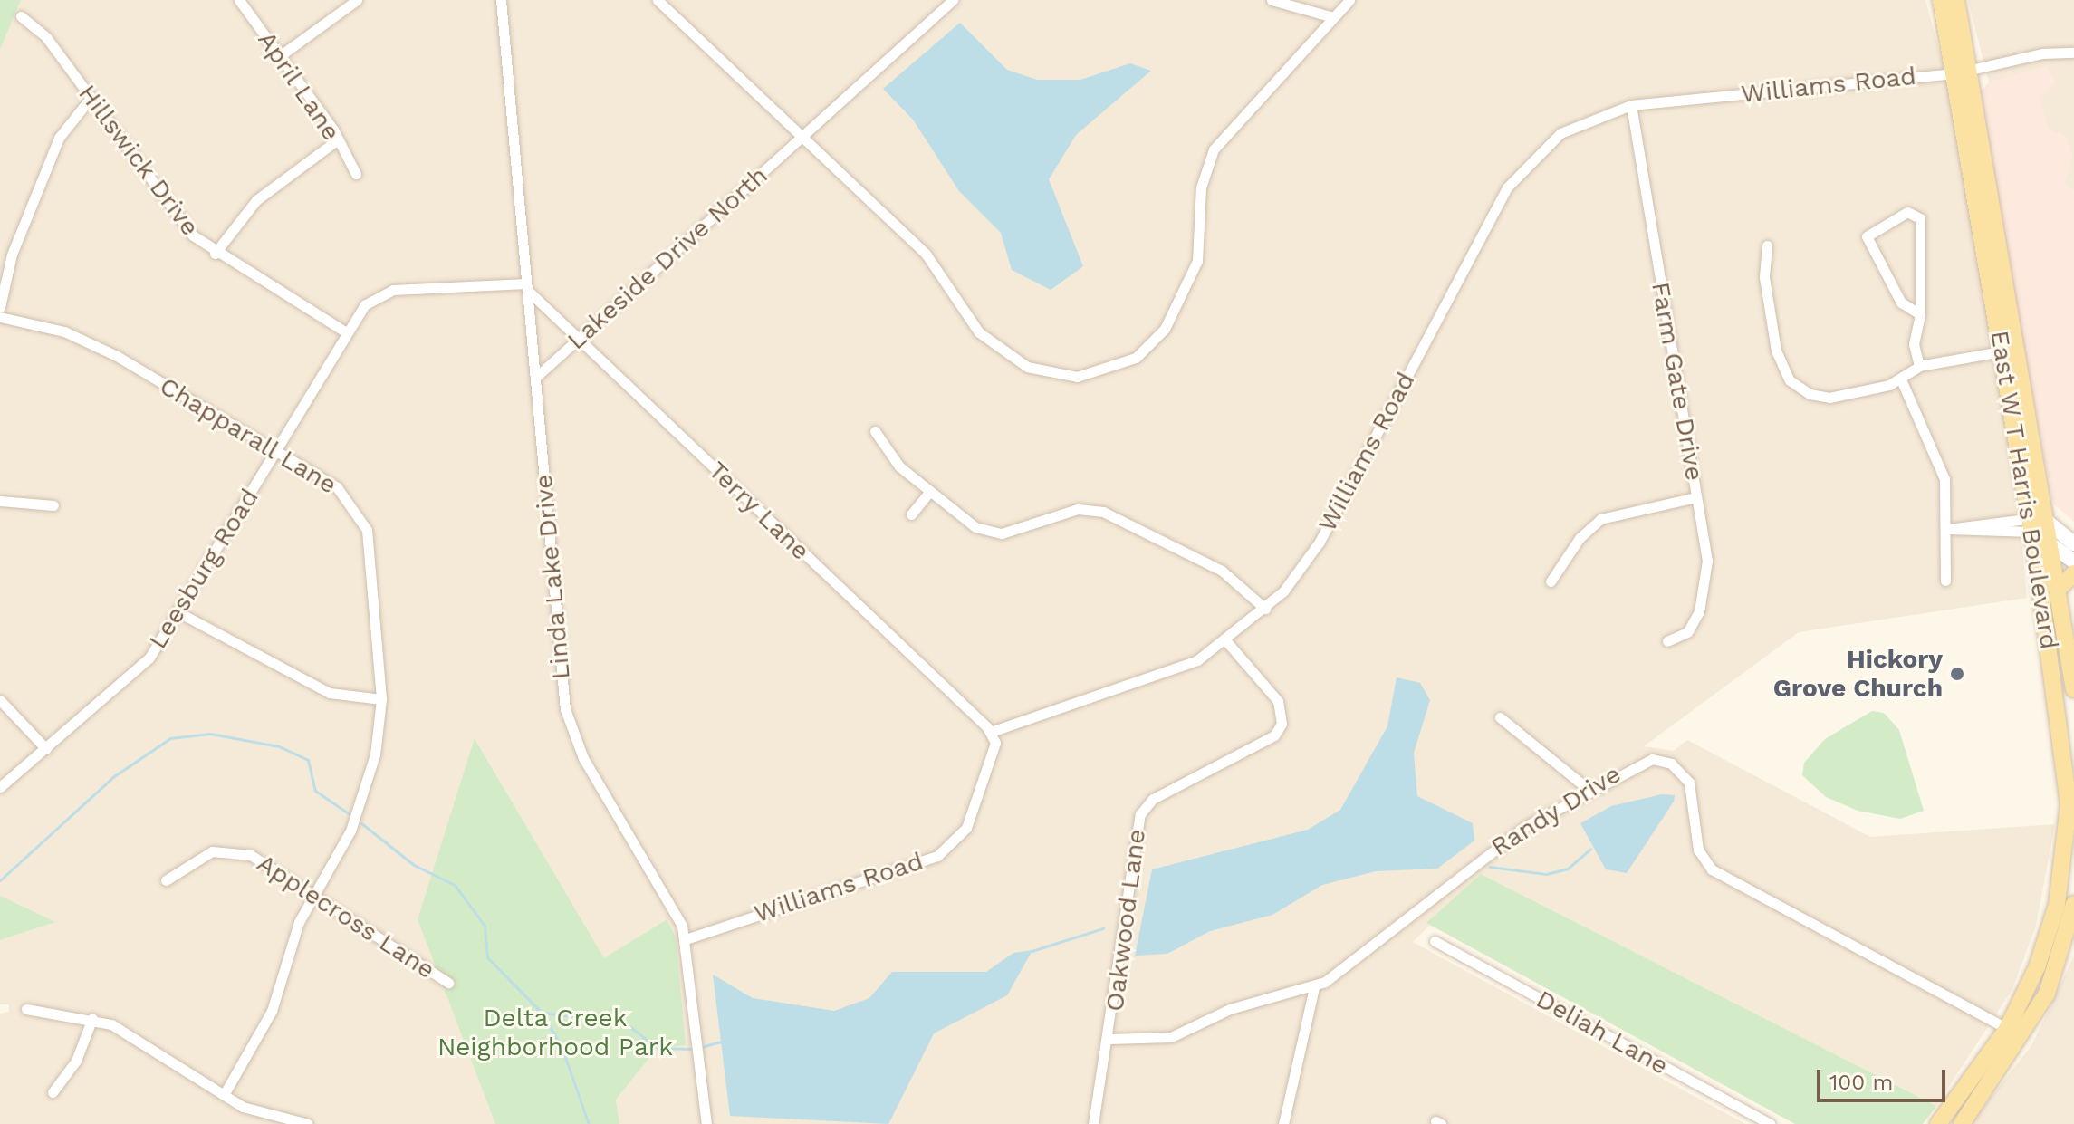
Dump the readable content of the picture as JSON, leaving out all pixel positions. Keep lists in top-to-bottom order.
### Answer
{
  "streets": {
    "main road": ["East W T Harris Boulevard"],
    "street": [
      "Williams Road",
      "April Lane",
      "Hillswick Drive",
      "Lakeside Drive North",
      "Farm Gate Drive",
      "Chapparall Lane",
      "Terry Lane",
      "Leesburg Road",
      "Linda Lake Drive",
      "Randy Drive",
      "Applecross Lane",
      "Oakwood Lane",
      "Deliah Lane"
    ]
  },
  "crossings": [
    ["Williams Road", "Farm Gate Drive"],
    ["Williams Road", "East W T Harris Boulevard"],
    ["Williams Road", "Terry Lane"],
    ["Williams Road", "Linda Lake Drive"],
    ["Williams Road", "Oakwood Lane"],
    ["Hillswick Drive", "Leesburg Road"],
    ["Lakeside Drive North", "Terry Lane"],
    ["Lakeside Drive North", "Linda Lake Drive"],
    ["Chapparall Lane", "Leesburg Road"],
    ["Chapparall Lane", "Applecross Lane"],
    ["East W T Harris Boulevard", "Randy Drive"],
    ["Terry Lane", "Leesburg Road"],
    ["Terry Lane", "Linda Lake Drive"],
    ["Leesburg Road", "Linda Lake Drive"],
    ["Randy Drive", "Oakwood Lane"]
  ],
  "parks": ["Delta Creek Neighborhood Park"],
  "places": ["Hickory Grove Church"],
  "scale_bar": "100 m"
}
